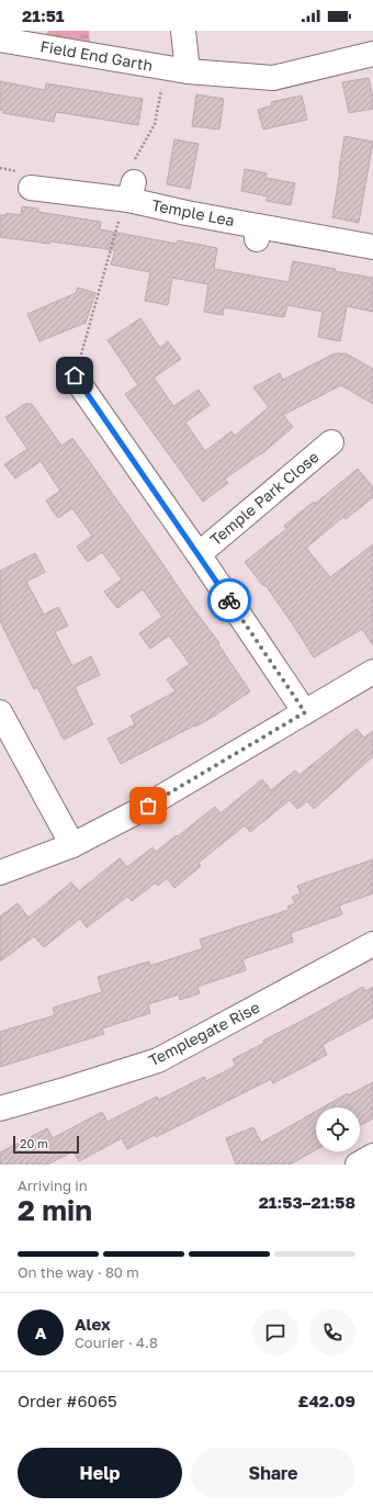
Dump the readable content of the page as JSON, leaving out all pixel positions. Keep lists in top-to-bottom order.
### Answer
{
  "streets": {
    "street": [
      "Field End Garth",
      "Temple Lea",
      "Temple Park Close",
      "Templegate Rise"
    ]
  },
  "scale_bar": "20 m",
  "page": {
    "status": "21:51",
    "scale": "20 m",
    "heading": ["2 min", "Arriving in", "21:53–21:58"],
    "panel": [
      "Alex",
      "Courier · 4.8",
      "Order #6065",
      "£42.09"
    ],
    "bar": "On the way · 80 m",
    "round": "A",
    "buttons": ["Help", "Share"]
  }
}
